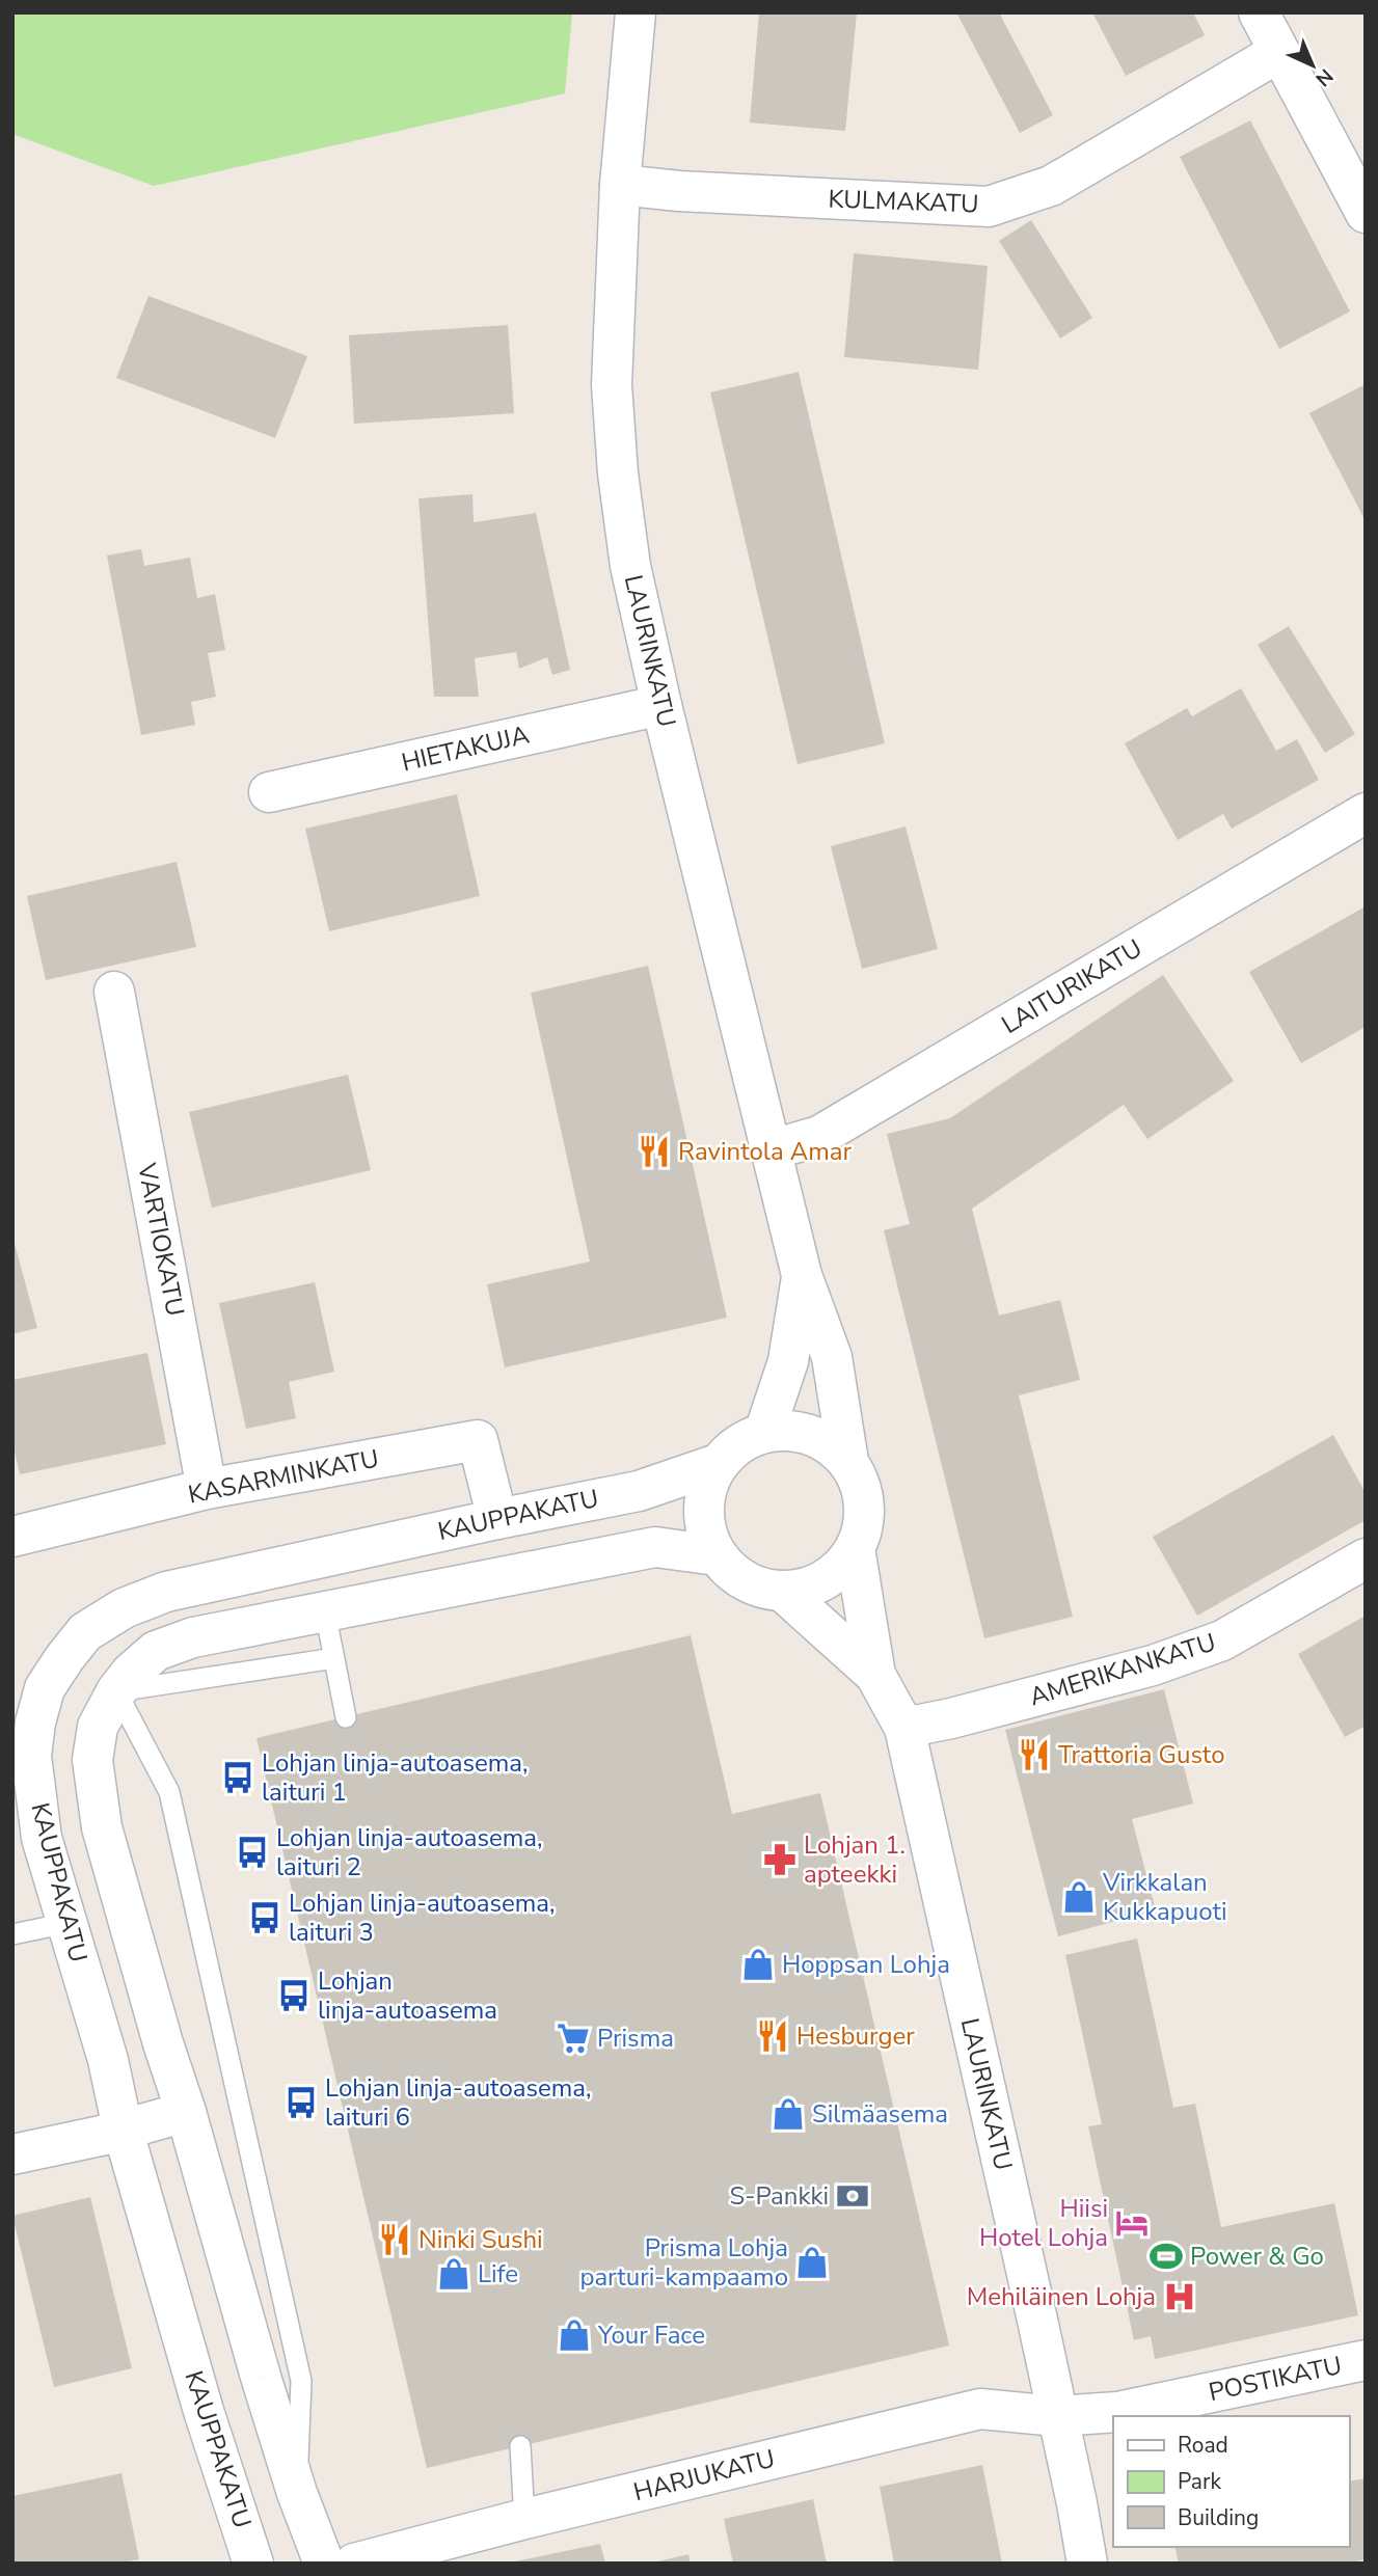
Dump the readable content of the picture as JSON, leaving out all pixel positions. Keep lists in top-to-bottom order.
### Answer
{
  "streets": {
    "street": [
      "KULMAKATU",
      "LAURINKATU",
      "HIETAKUJA",
      "LAITURIKATU",
      "VARTIOKATU",
      "KASARMINKATU",
      "KAUPPAKATU",
      "AMERIKANKATU",
      "POSTIKATU",
      "HARJUKATU"
    ]
  },
  "crossings": [
    ["KULMAKATU", "LAURINKATU"],
    ["LAURINKATU", "HIETAKUJA"],
    ["LAURINKATU", "LAITURIKATU"],
    ["LAURINKATU", "KAUPPAKATU"],
    ["LAURINKATU", "AMERIKANKATU"],
    ["LAURINKATU", "POSTIKATU"],
    ["LAURINKATU", "HARJUKATU"],
    ["VARTIOKATU", "KASARMINKATU"],
    ["KASARMINKATU", "KAUPPAKATU"],
    ["POSTIKATU", "HARJUKATU"]
  ],
  "places": {
    "restaurant": [
      "Ravintola Amar",
      "Trattoria Gusto",
      "Hesburger",
      "Ninki Sushi"
    ],
    "bus stop": [
      "Lohjan linja-autoasema, laituri 1",
      "Lohjan linja-autoasema, laituri 2",
      "Lohjan linja-autoasema, laituri 3",
      "Lohjan linja-autoasema",
      "Lohjan linja-autoasema, laituri 6"
    ],
    "pharmacy": ["Lohjan 1. apteekki"],
    "shop": [
      "Virkkalan Kukkapuoti",
      "Hoppsan Lohja",
      "Silmäasema",
      "Prisma Lohja parturi-kampaamo",
      "Life",
      "Your Face"
    ],
    "supermarket": ["Prisma"],
    "bank": ["S-Pankki"],
    "hotel": ["Hiisi Hotel Lohja"],
    "sports": ["Power & Go"],
    "hospital": ["Mehiläinen Lohja"]
  },
  "legend": ["Road", "Park", "Building"],
  "north": "bottom right"
}
